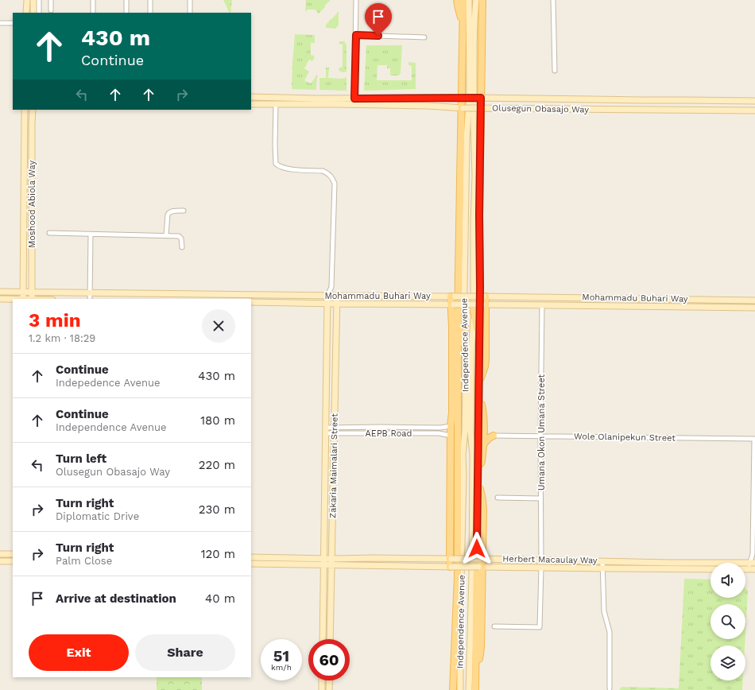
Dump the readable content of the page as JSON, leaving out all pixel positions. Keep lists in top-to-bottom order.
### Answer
{
  "streets": {
    "main road": [
      "Olusegun Obasajo Way",
      "Moshood Abiola Way",
      "Mohammadu Buhari Way",
      "Independence Avenue",
      "Zakaria Maimalari Street",
      "Herbert Macaulay Way"
    ],
    "street": ["Umana Okon Umana Street", "AEPB Road", "Wole Olanipekun Street"]
  },
  "crossings": [
    ["Olusegun Obasajo Way", "Independence Avenue"],
    ["Olusegun Obasajo Way", "Zakaria Maimalari Street"],
    ["Moshood Abiola Way", "Mohammadu Buhari Way"],
    ["Mohammadu Buhari Way", "Umana Okon Umana Street"],
    ["Mohammadu Buhari Way", "Zakaria Maimalari Street"],
    ["Umana Okon Umana Street", "Wole Olanipekun Street"],
    ["Umana Okon Umana Street", "Herbert Macaulay Way"],
    ["AEPB Road", "Zakaria Maimalari Street"],
    ["Zakaria Maimalari Street", "Herbert Macaulay Way"]
  ],
  "page": {
    "turn": ["430 m", "Continue"],
    "heading": ["3 min", "1.2 km · 18:29"],
    "list": [
      {
        "name": "Continue",
        "note": "Indepedence Avenue",
        "value": "430 m"
      },
      {
        "name": "Continue",
        "note": "Independence Avenue",
        "value": "180 m"
      },
      {
        "name": "Turn left",
        "note": "Olusegun Obasajo Way",
        "value": "220 m"
      },
      {
        "name": "Turn right",
        "note": "Diplomatic Drive",
        "value": "230 m"
      },
      {
        "name": "Turn right",
        "note": "Palm Close",
        "value": "120 m"
      },
      {
        "name": "Arrive at destination",
        "value": "40 m"
      }
    ],
    "buttons": ["Exit", "Share"],
    "speed": "51 km/h",
    "limit": "60"
  }
}
